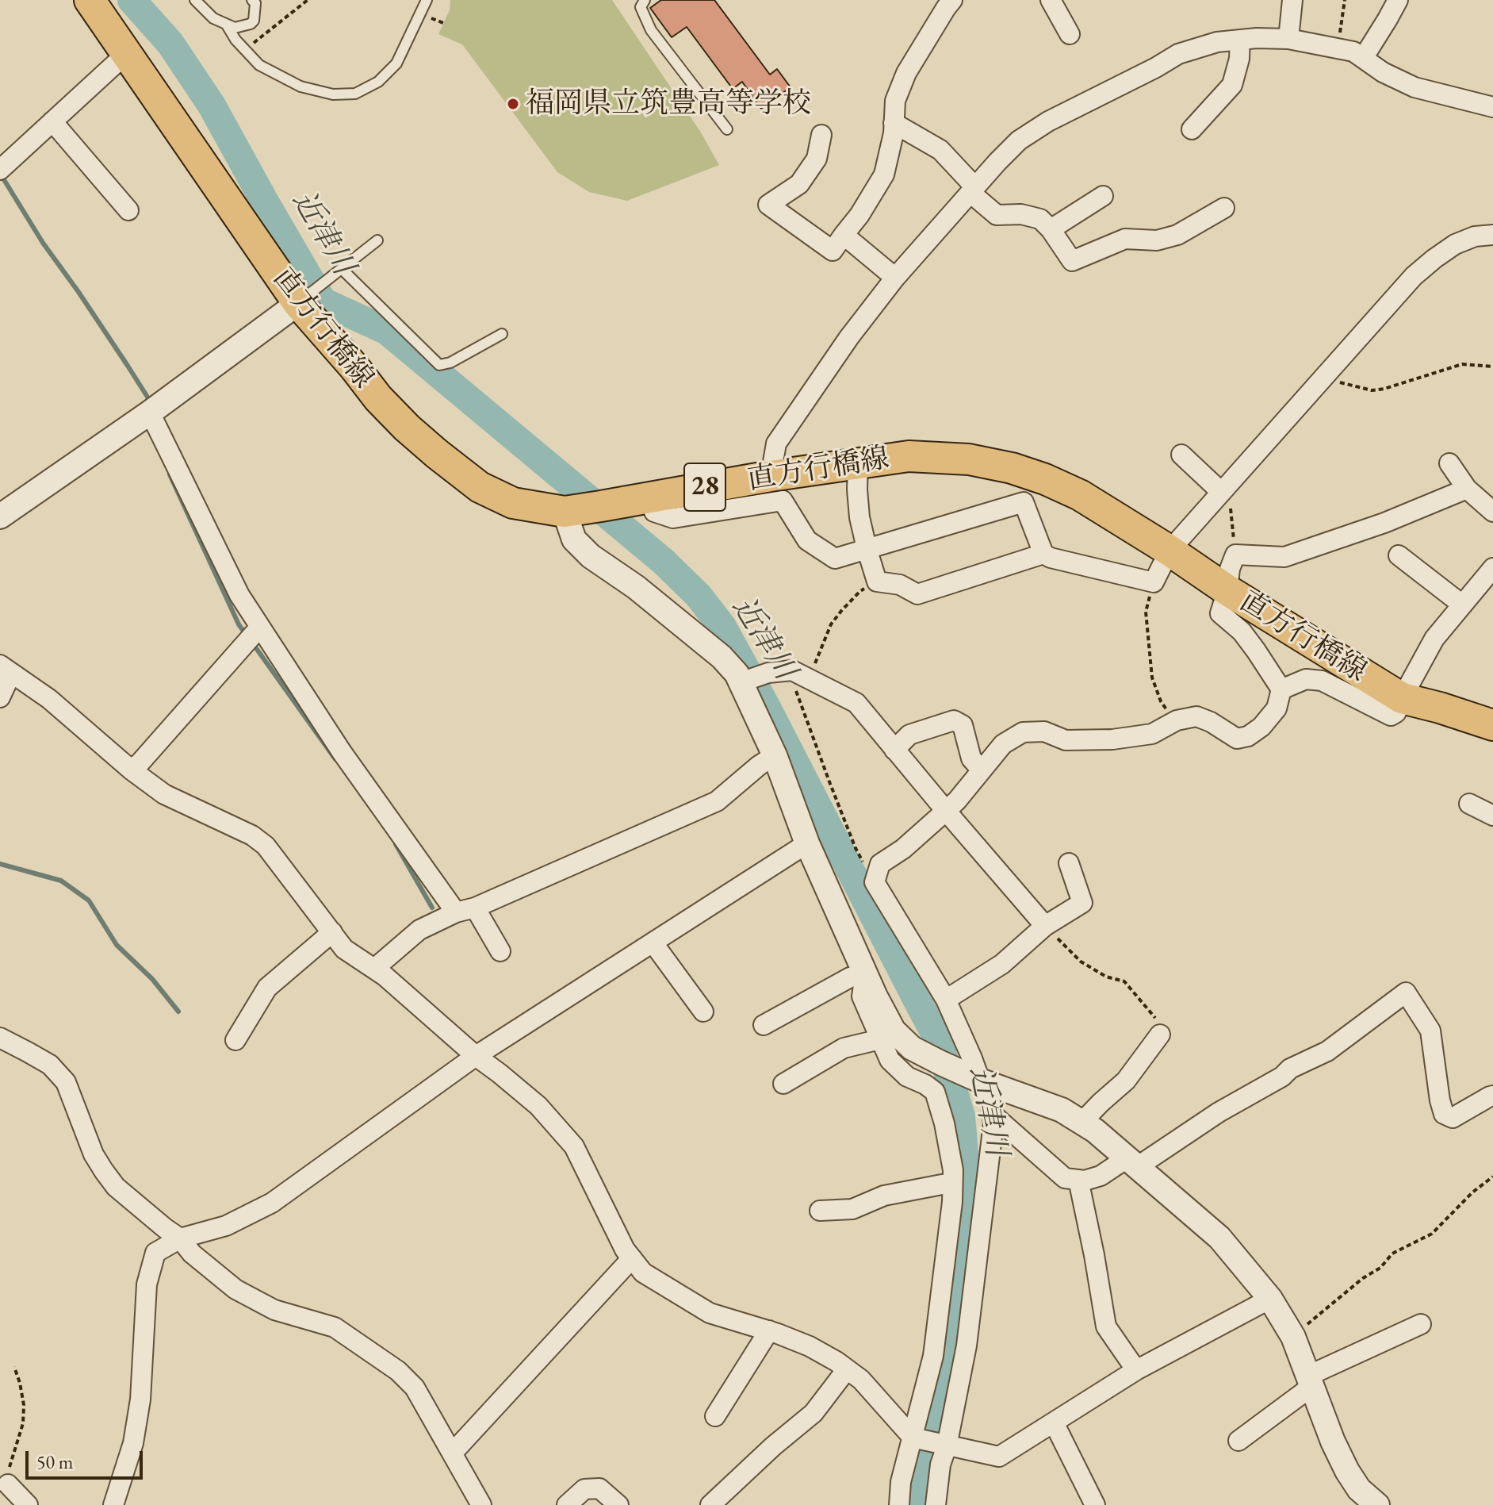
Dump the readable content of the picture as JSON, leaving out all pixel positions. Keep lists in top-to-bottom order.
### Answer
{
  "streets": {
    "main road": ["直方行橋線", "28"]
  },
  "water": ["近津川"],
  "places": ["福岡県立筑豊高等学校"],
  "scale_bar": "50 m"
}
